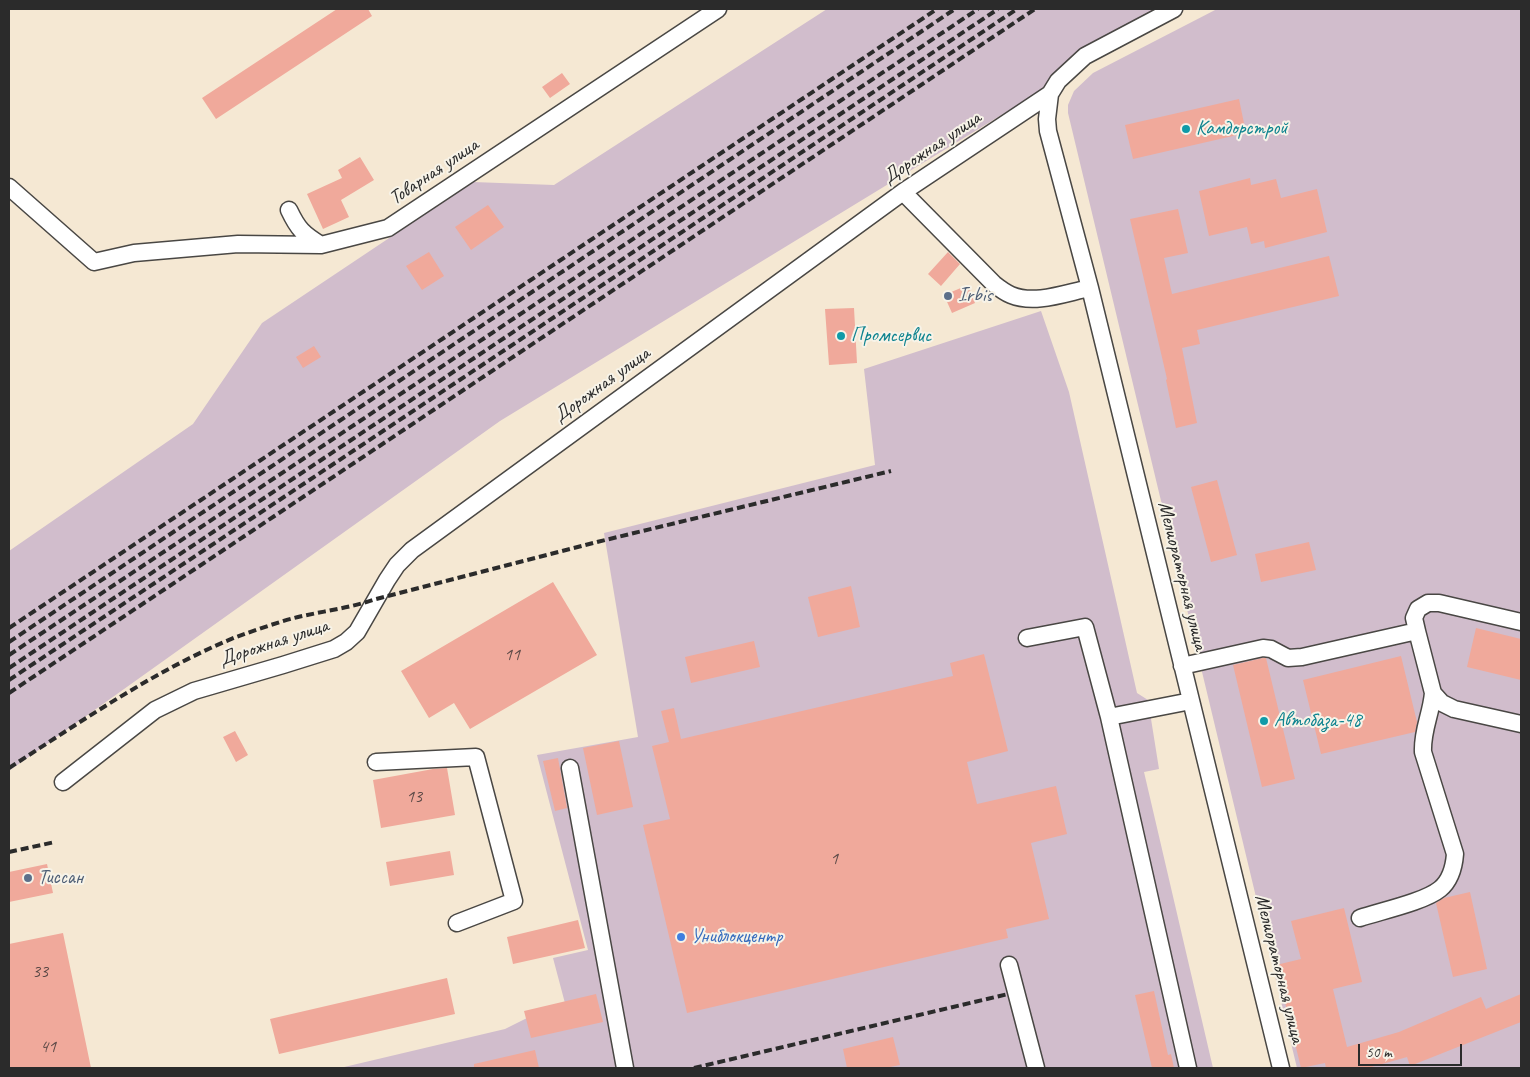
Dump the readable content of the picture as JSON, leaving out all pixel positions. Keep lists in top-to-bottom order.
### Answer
{
  "streets": {
    "street": ["Дорожная улица", "Товарная улица", "Мелиораторная улица"]
  },
  "crossings": [
    ["Дорожная улица", "Мелиораторная улица"]
  ],
  "places": [
    "Камдорстрой",
    "Irbis",
    "Промсервис",
    "Автобаза-48",
    "Тиссан",
    "Униблокцентр"
  ],
  "house_numbers": [
    "11",
    "13",
    "1",
    "33",
    "41"
  ],
  "scale_bar": "50 m"
}
